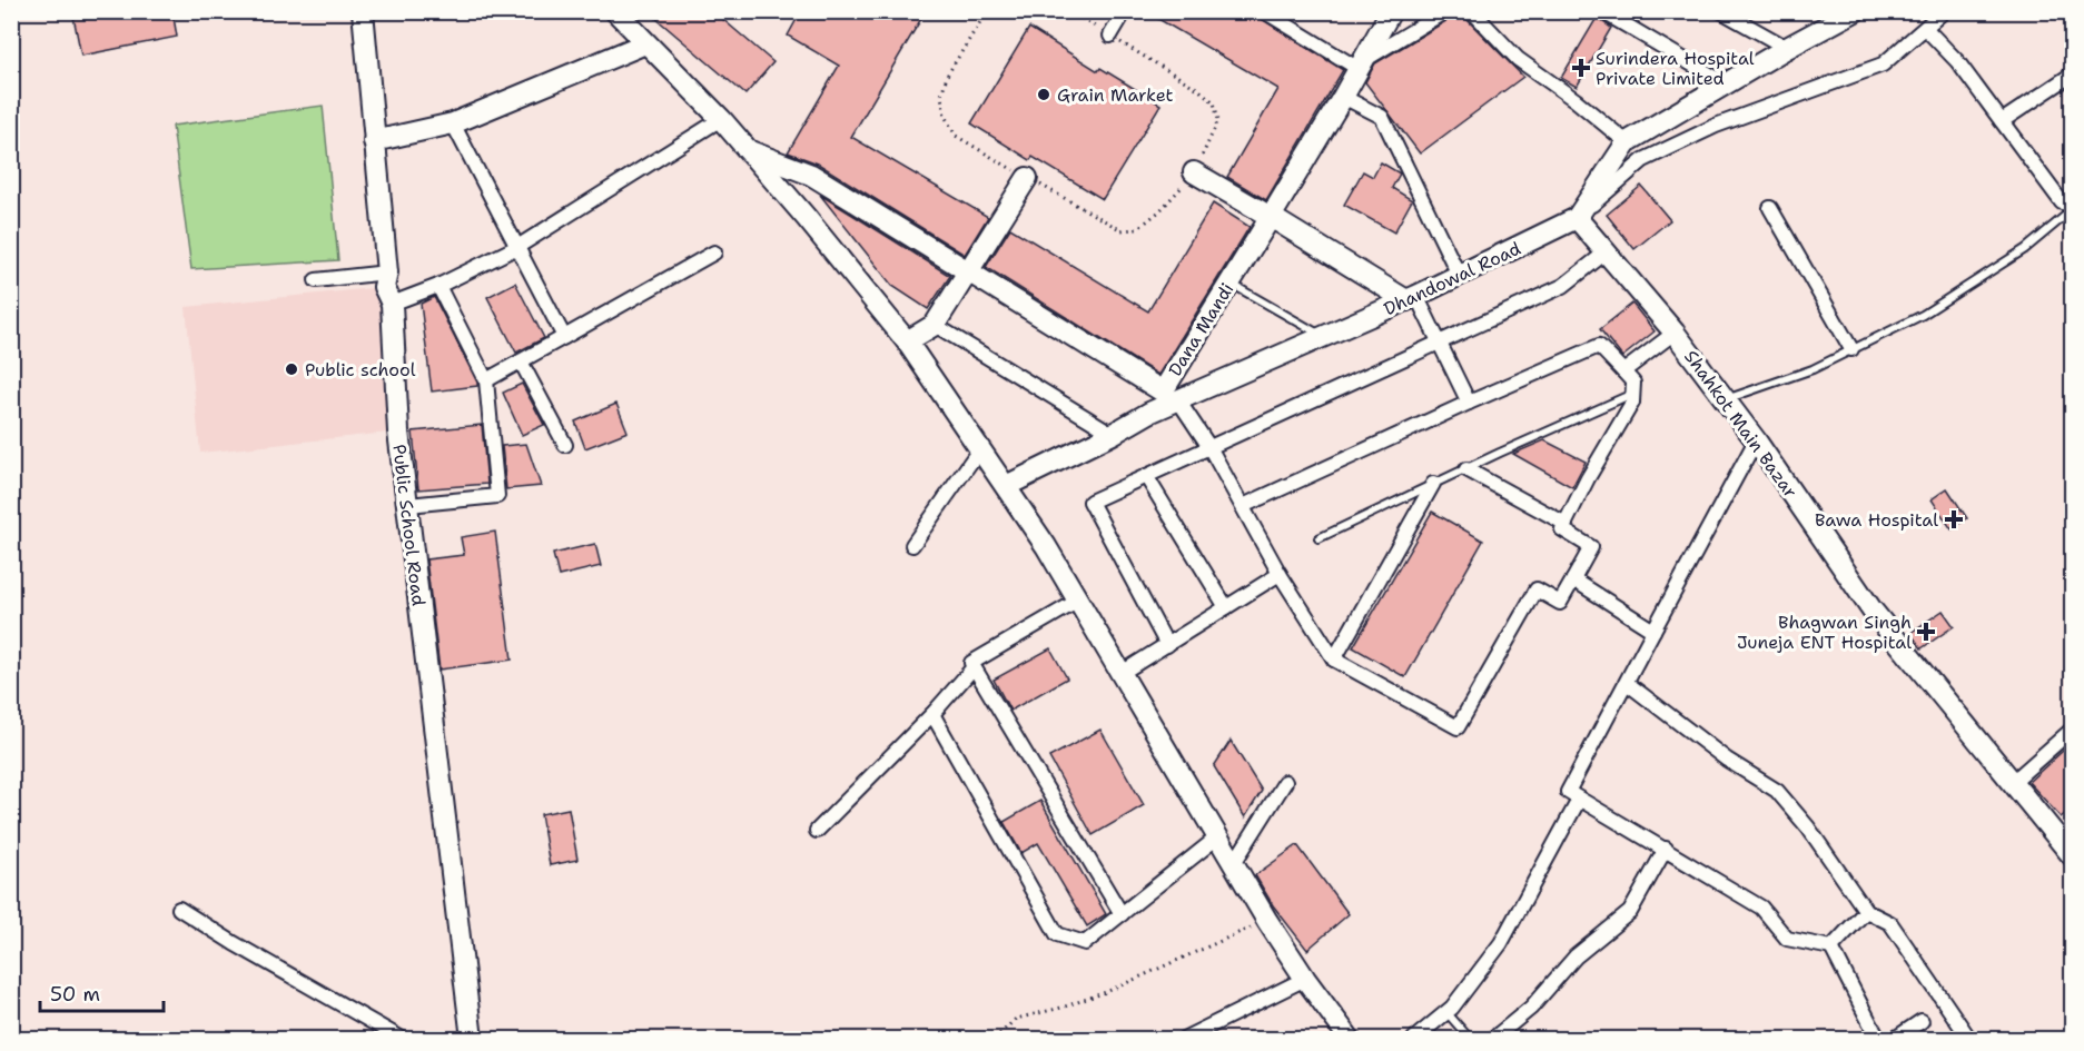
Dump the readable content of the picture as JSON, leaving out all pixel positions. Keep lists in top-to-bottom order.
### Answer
{
  "streets": {
    "street": [
      "Dhandowal Road",
      "Dana Mandi",
      "Shahkot Main Bazar",
      "Public School Road"
    ]
  },
  "crossings": [
    ["Dhandowal Road", "Dana Mandi"],
    ["Dhandowal Road", "Shahkot Main Bazar"]
  ],
  "places": {
    "health": ["Surindera Hospital Private Limited", "Bawa Hospital", "Bhagwan Singh Juneja ENT Hospital"],
    "other": ["Grain Market", "Public school"]
  },
  "scale_bar": "50 m"
}
